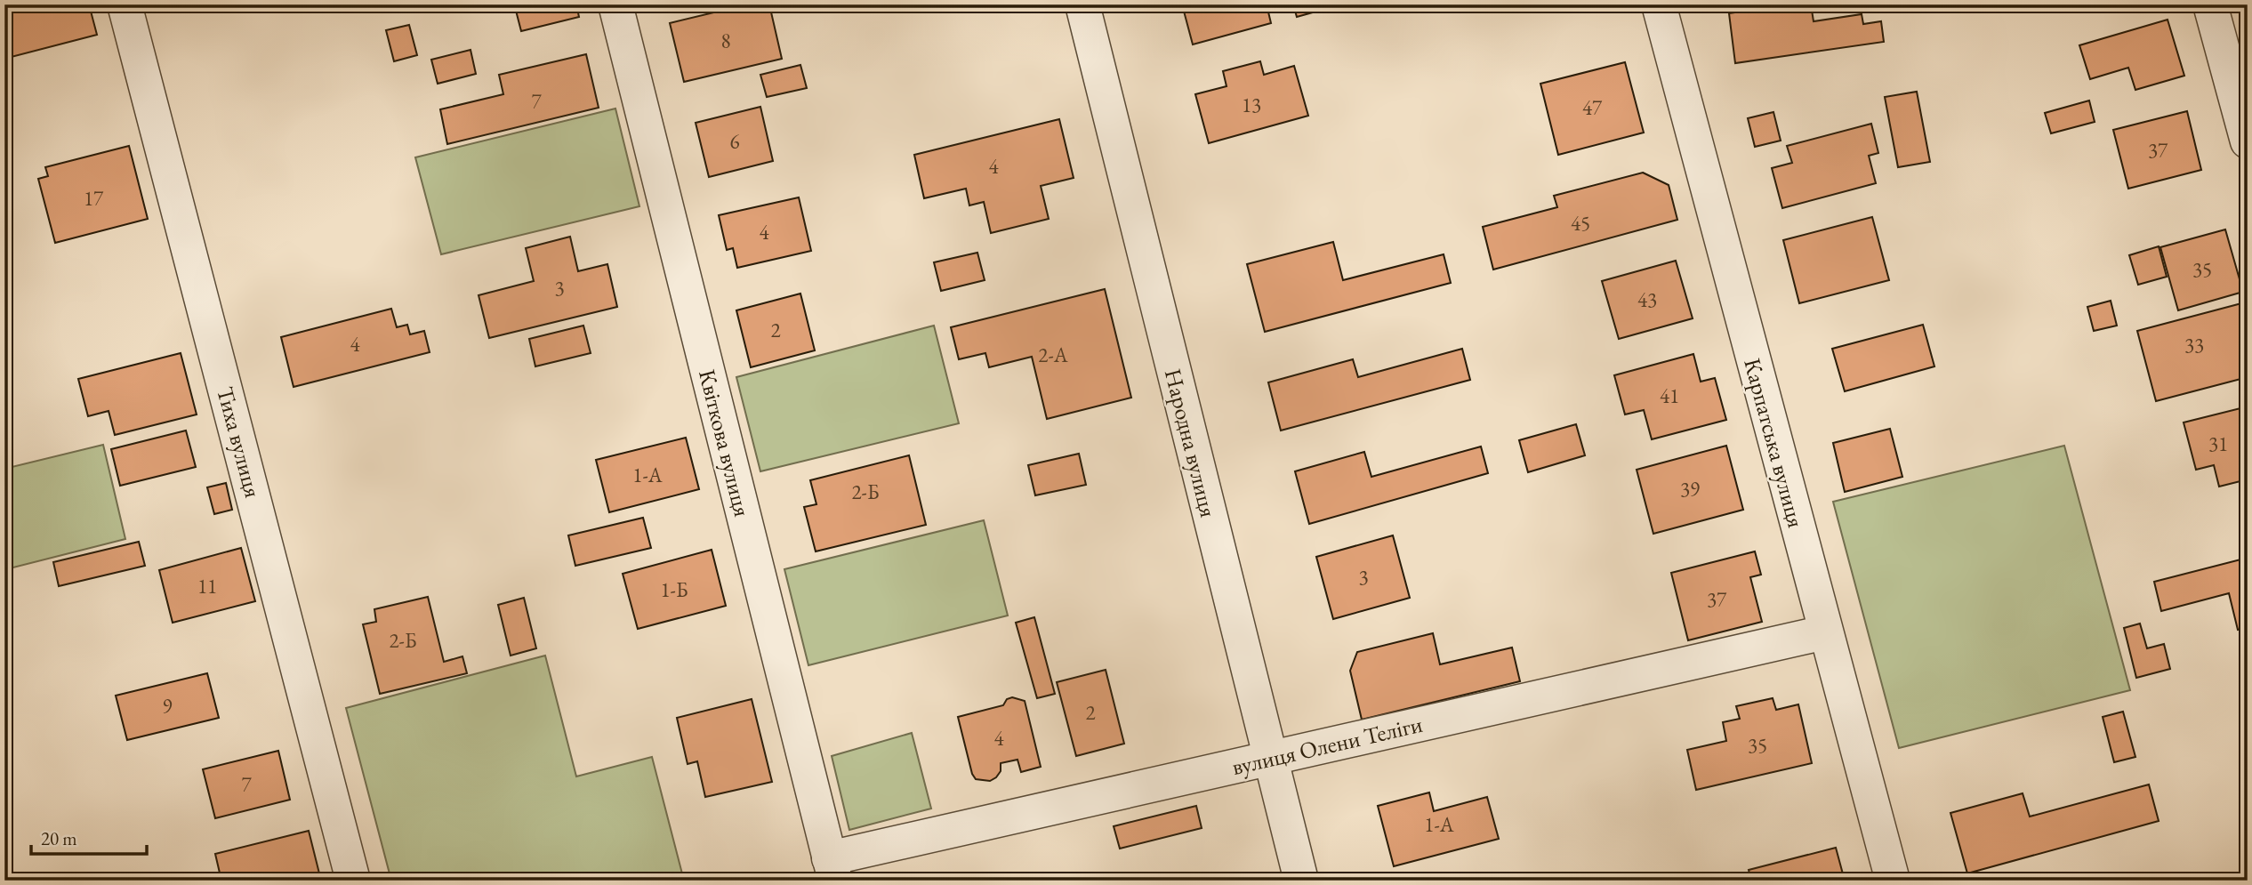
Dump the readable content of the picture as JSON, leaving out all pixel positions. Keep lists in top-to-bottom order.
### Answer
{
  "streets": {
    "street": [
      "Тиха вулиця",
      "Квіткова вулиця",
      "Народна вулиця",
      "Карпатська вулиця",
      "вулиця Олени Теліги"
    ]
  },
  "crossings": [
    ["Квіткова вулиця", "вулиця Олени Теліги"],
    ["Народна вулиця", "вулиця Олени Теліги"],
    ["Карпатська вулиця", "вулиця Олени Теліги"]
  ],
  "house_numbers": [
    "8",
    "7",
    "13",
    "47",
    "6",
    "37",
    "4",
    "17",
    "45",
    "4",
    "35",
    "3",
    "43",
    "2",
    "4",
    "33",
    "2-А",
    "41",
    "31",
    "1-А",
    "39",
    "2-Б",
    "3",
    "11",
    "1-Б",
    "37",
    "2-Б",
    "9",
    "2",
    "4",
    "35",
    "7",
    "1-А"
  ],
  "scale_bar": "20 m"
}
